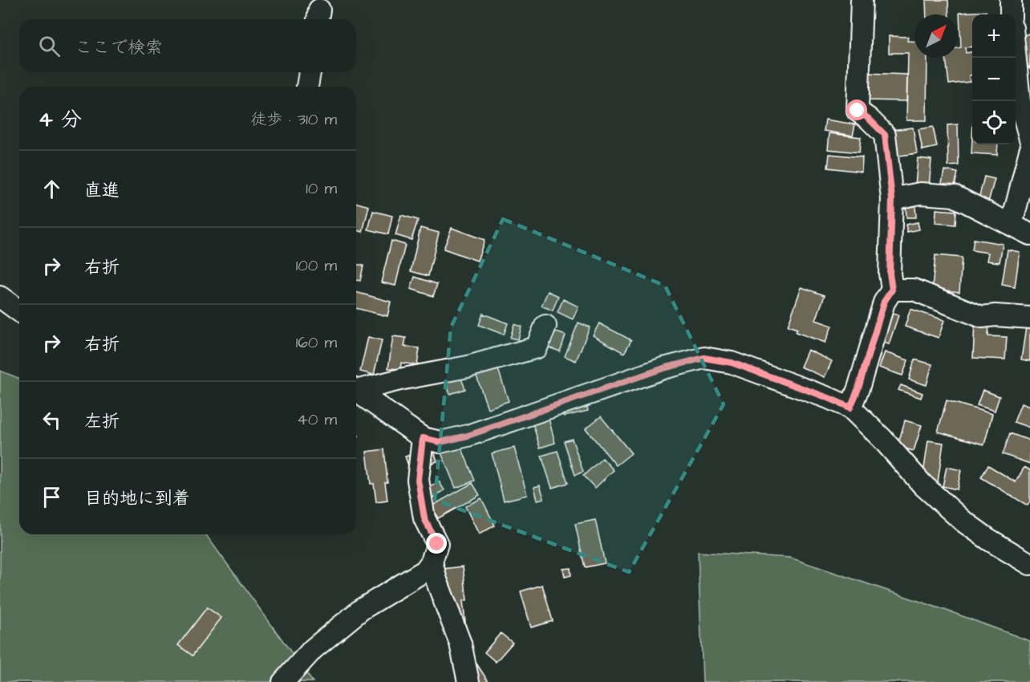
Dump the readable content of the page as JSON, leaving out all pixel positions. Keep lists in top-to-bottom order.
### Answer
{
  "north": "top right",
  "page": {
    "map_buttons": ["+", "−"],
    "search": "ここで検索",
    "heading": ["4 分", "徒歩 · 310 m"],
    "list": [
      ["直進", "10 m"],
      ["右折", "100 m"],
      ["右折", "160 m"],
      ["左折", "40 m"],
      "目的地に到着"
    ]
  }
}
